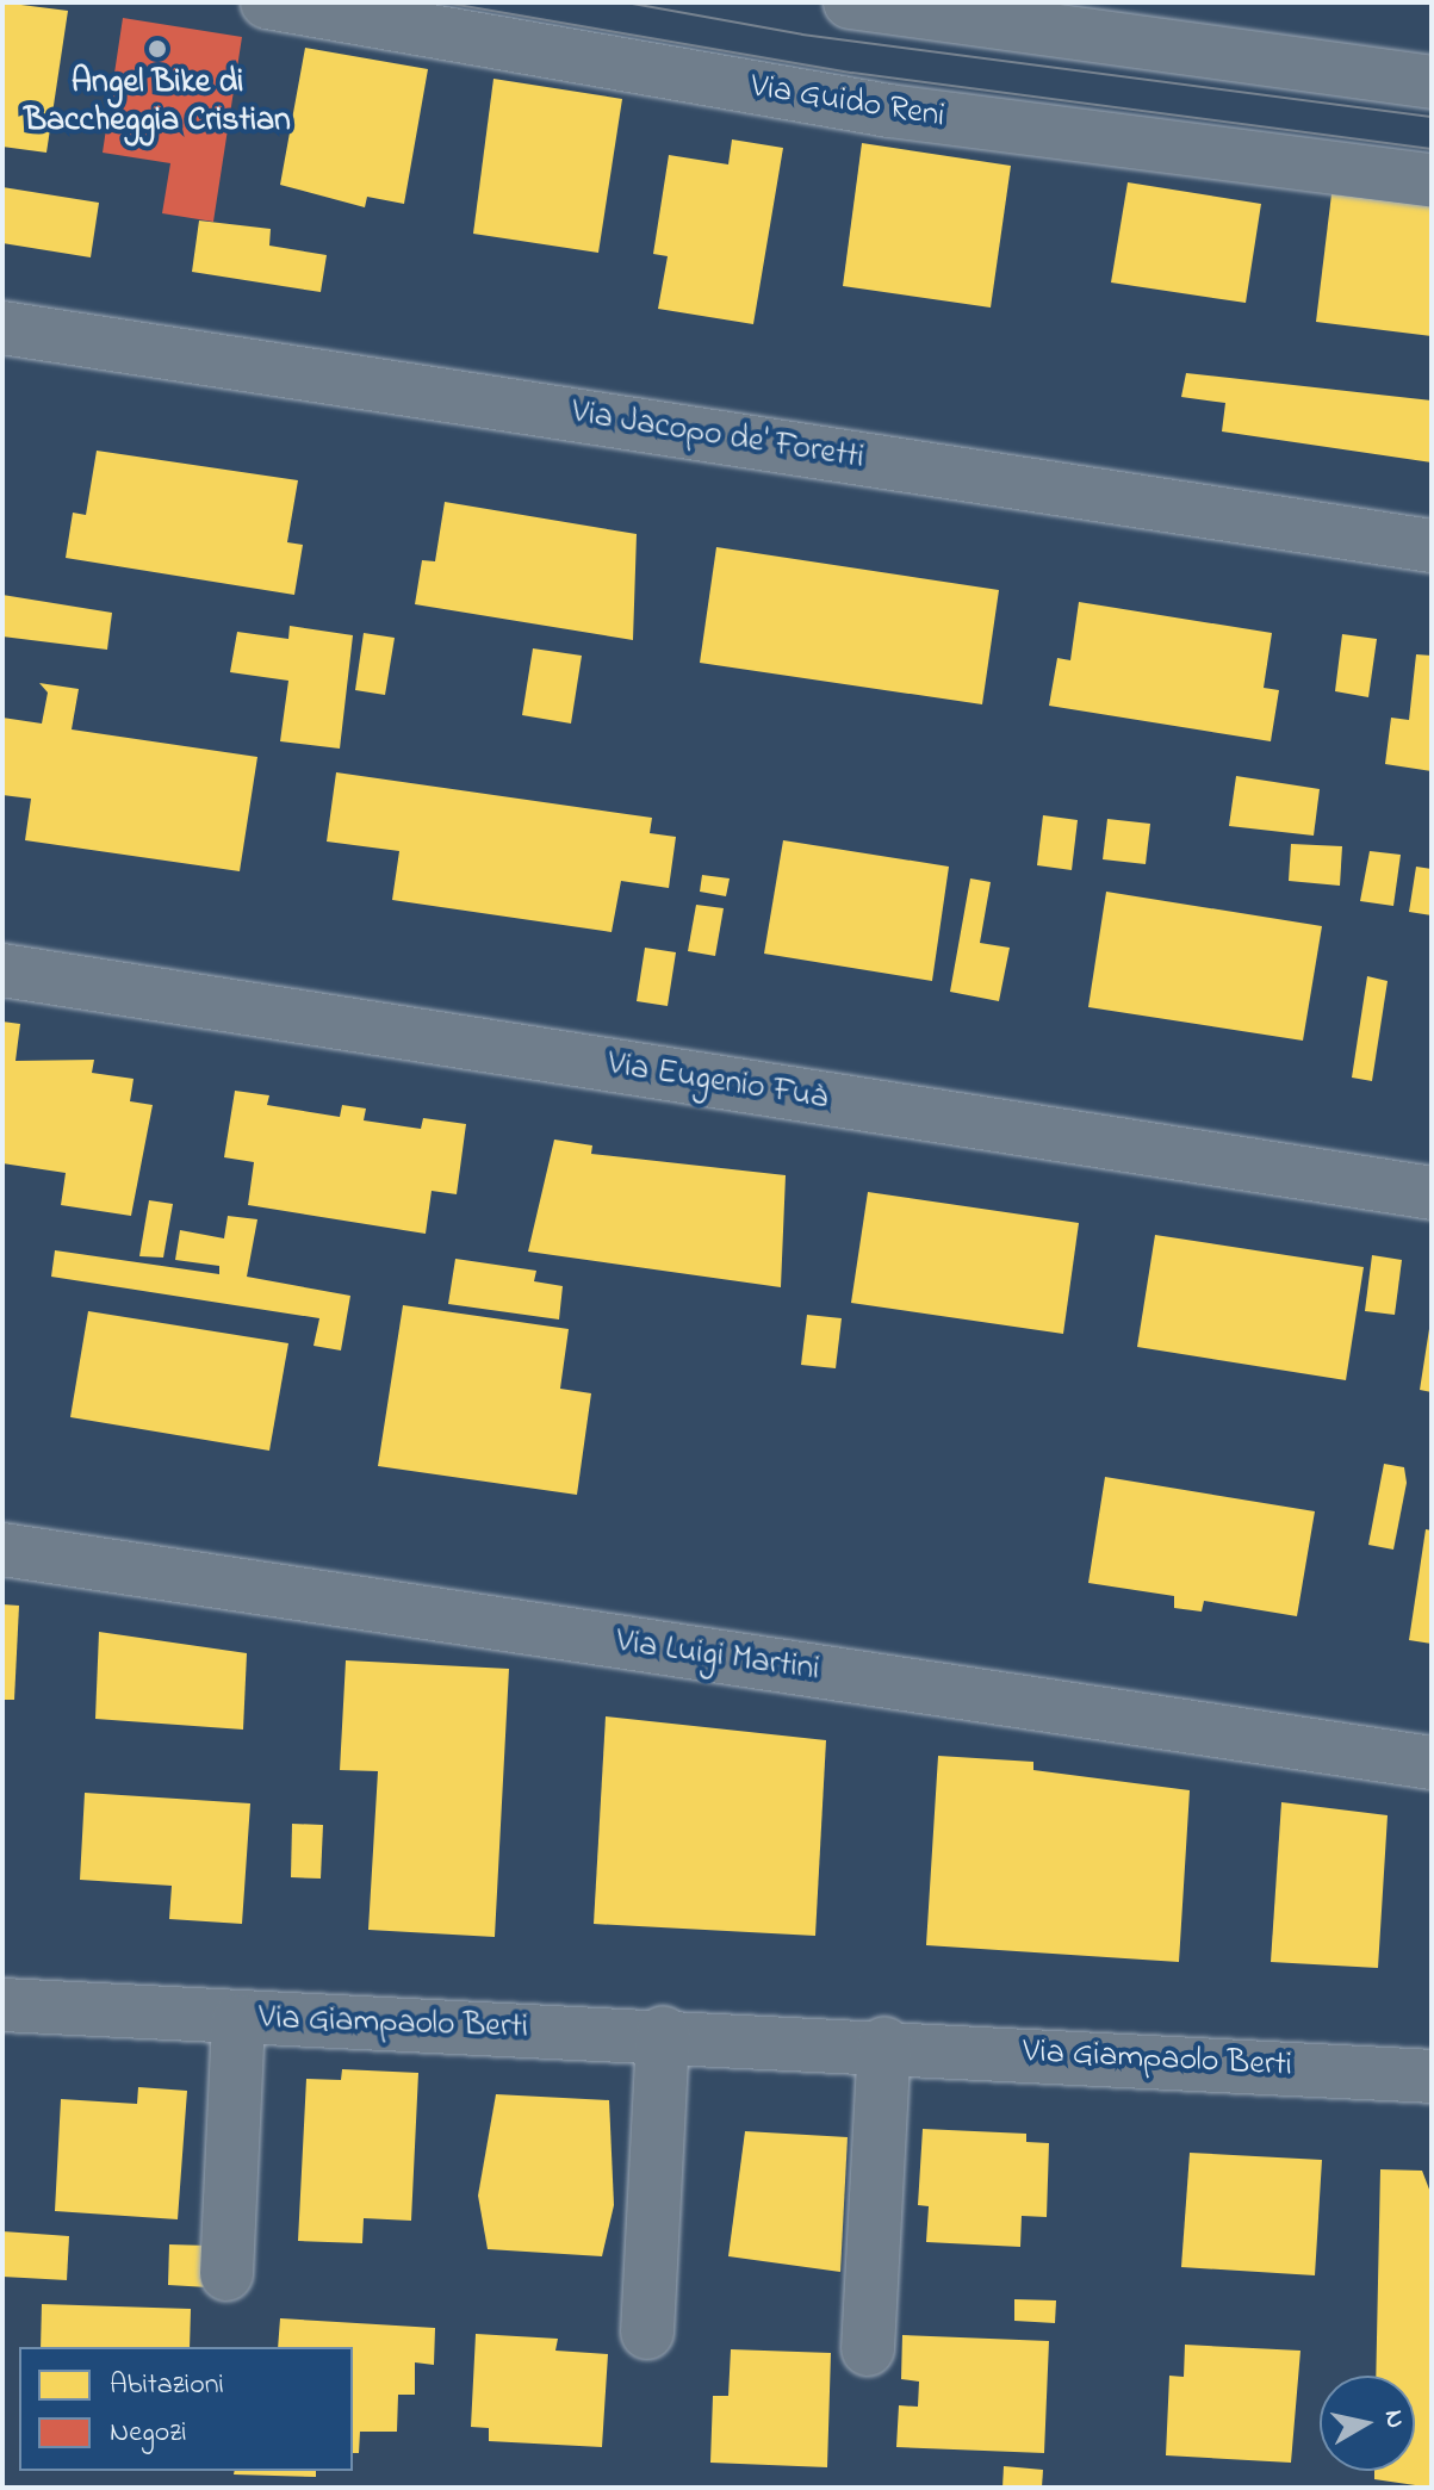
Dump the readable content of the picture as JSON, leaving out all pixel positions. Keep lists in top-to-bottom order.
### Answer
{
  "streets": {
    "street": [
      "Via Guido Reni",
      "Via Jacopo de' Foretti",
      "Via Eugenio Fuà",
      "Via Luigi Martini",
      "Via Giampaolo Berti"
    ]
  },
  "places": ["Angel Bike di Baccheggia Cristian"],
  "legend": ["Abitazioni", "Negozi"],
  "north": "right"
}
